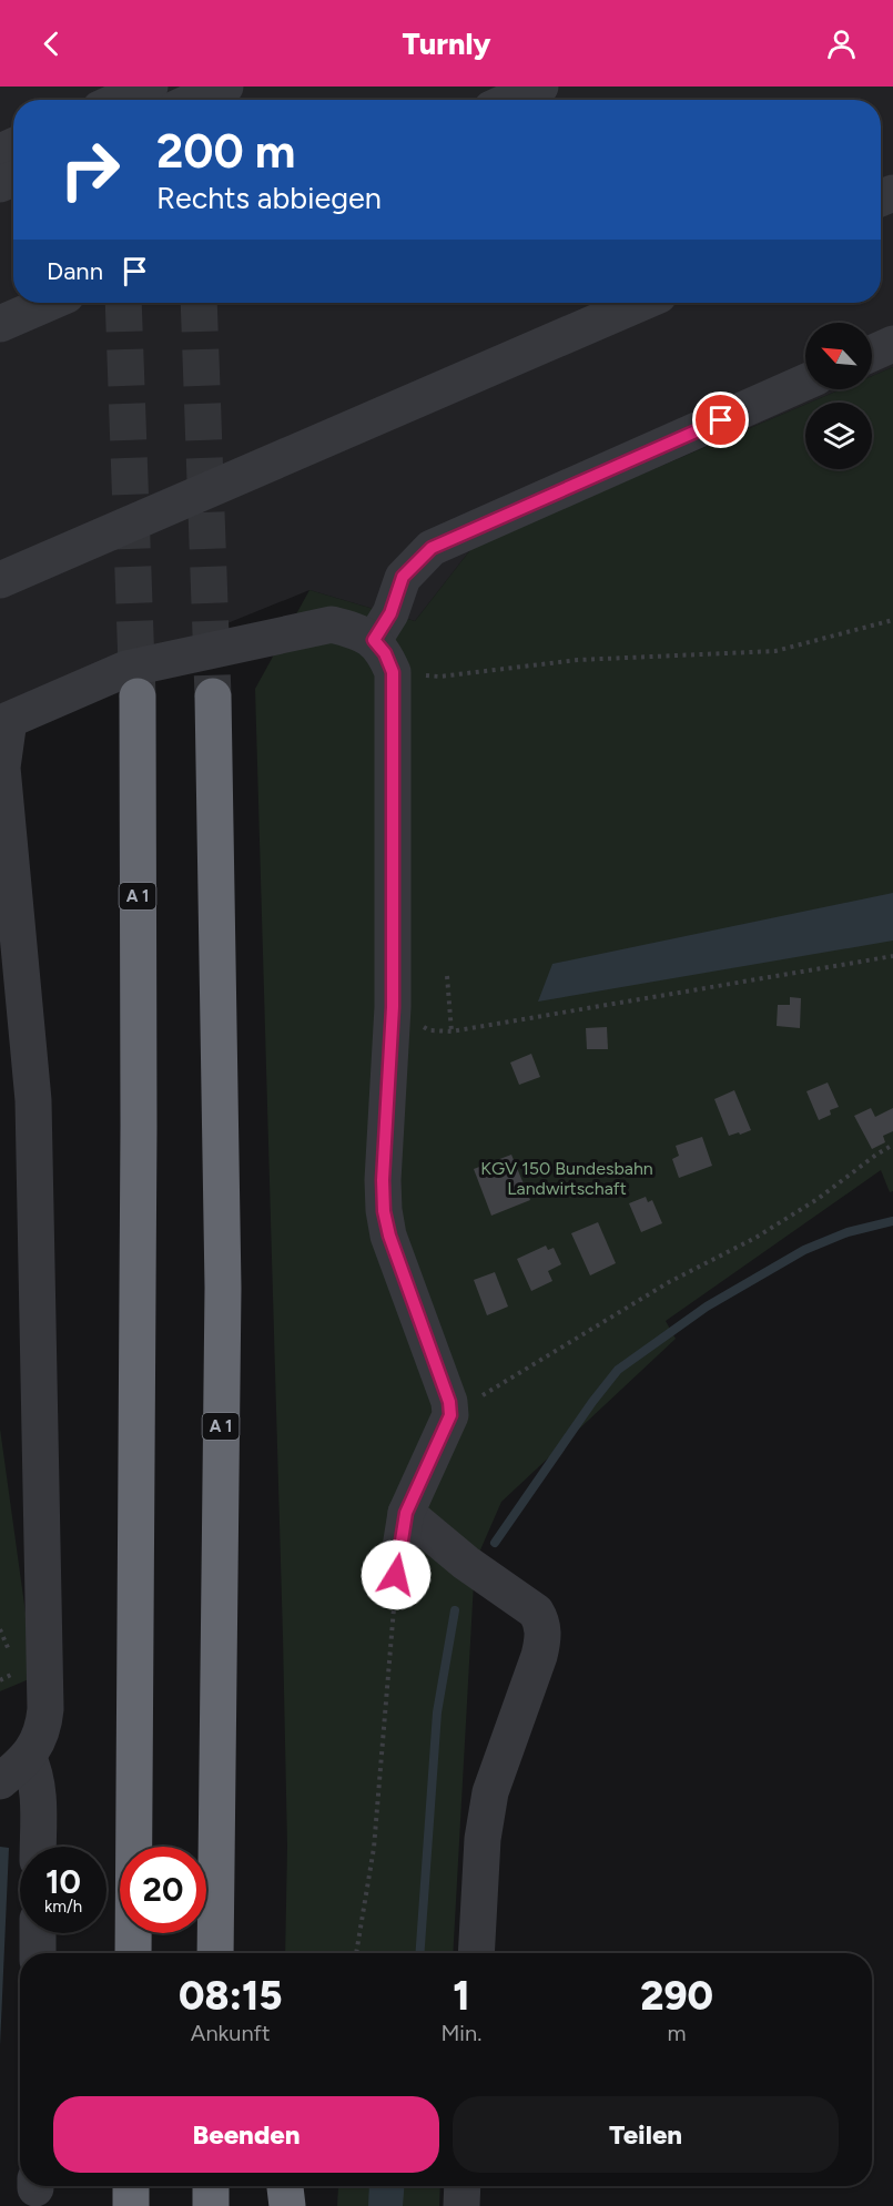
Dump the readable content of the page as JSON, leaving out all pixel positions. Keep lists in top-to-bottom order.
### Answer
{
  "streets": {
    "highway": ["A 1"]
  },
  "parks": ["KGV 150 Bundesbahn Landwirtschaft"],
  "north": "top left",
  "page": {
    "header": "Turnly",
    "turn": ["200 m", "Rechts abbiegen"],
    "then": "Dann",
    "speed": "10 km/h",
    "limit": "20",
    "eta": [
      "08:15",
      "Ankunft",
      "1",
      "Min.",
      "290",
      "m"
    ],
    "buttons": ["Beenden", "Teilen"]
  }
}
